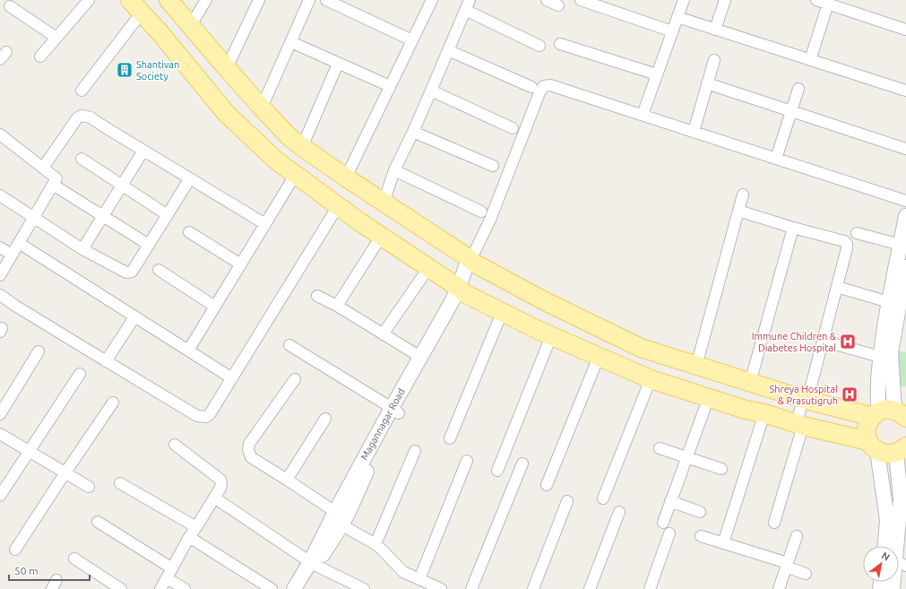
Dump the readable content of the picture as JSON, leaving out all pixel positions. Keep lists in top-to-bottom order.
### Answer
{
  "streets": {
    "street": ["Magannagar Road"]
  },
  "places": {
    "building": ["Shantivan Society"],
    "hospital": ["Immune Children & Diabetes Hospital", "Shreya Hospital & Prasutigruh"]
  },
  "scale_bar": "50 m",
  "north": "top right"
}
